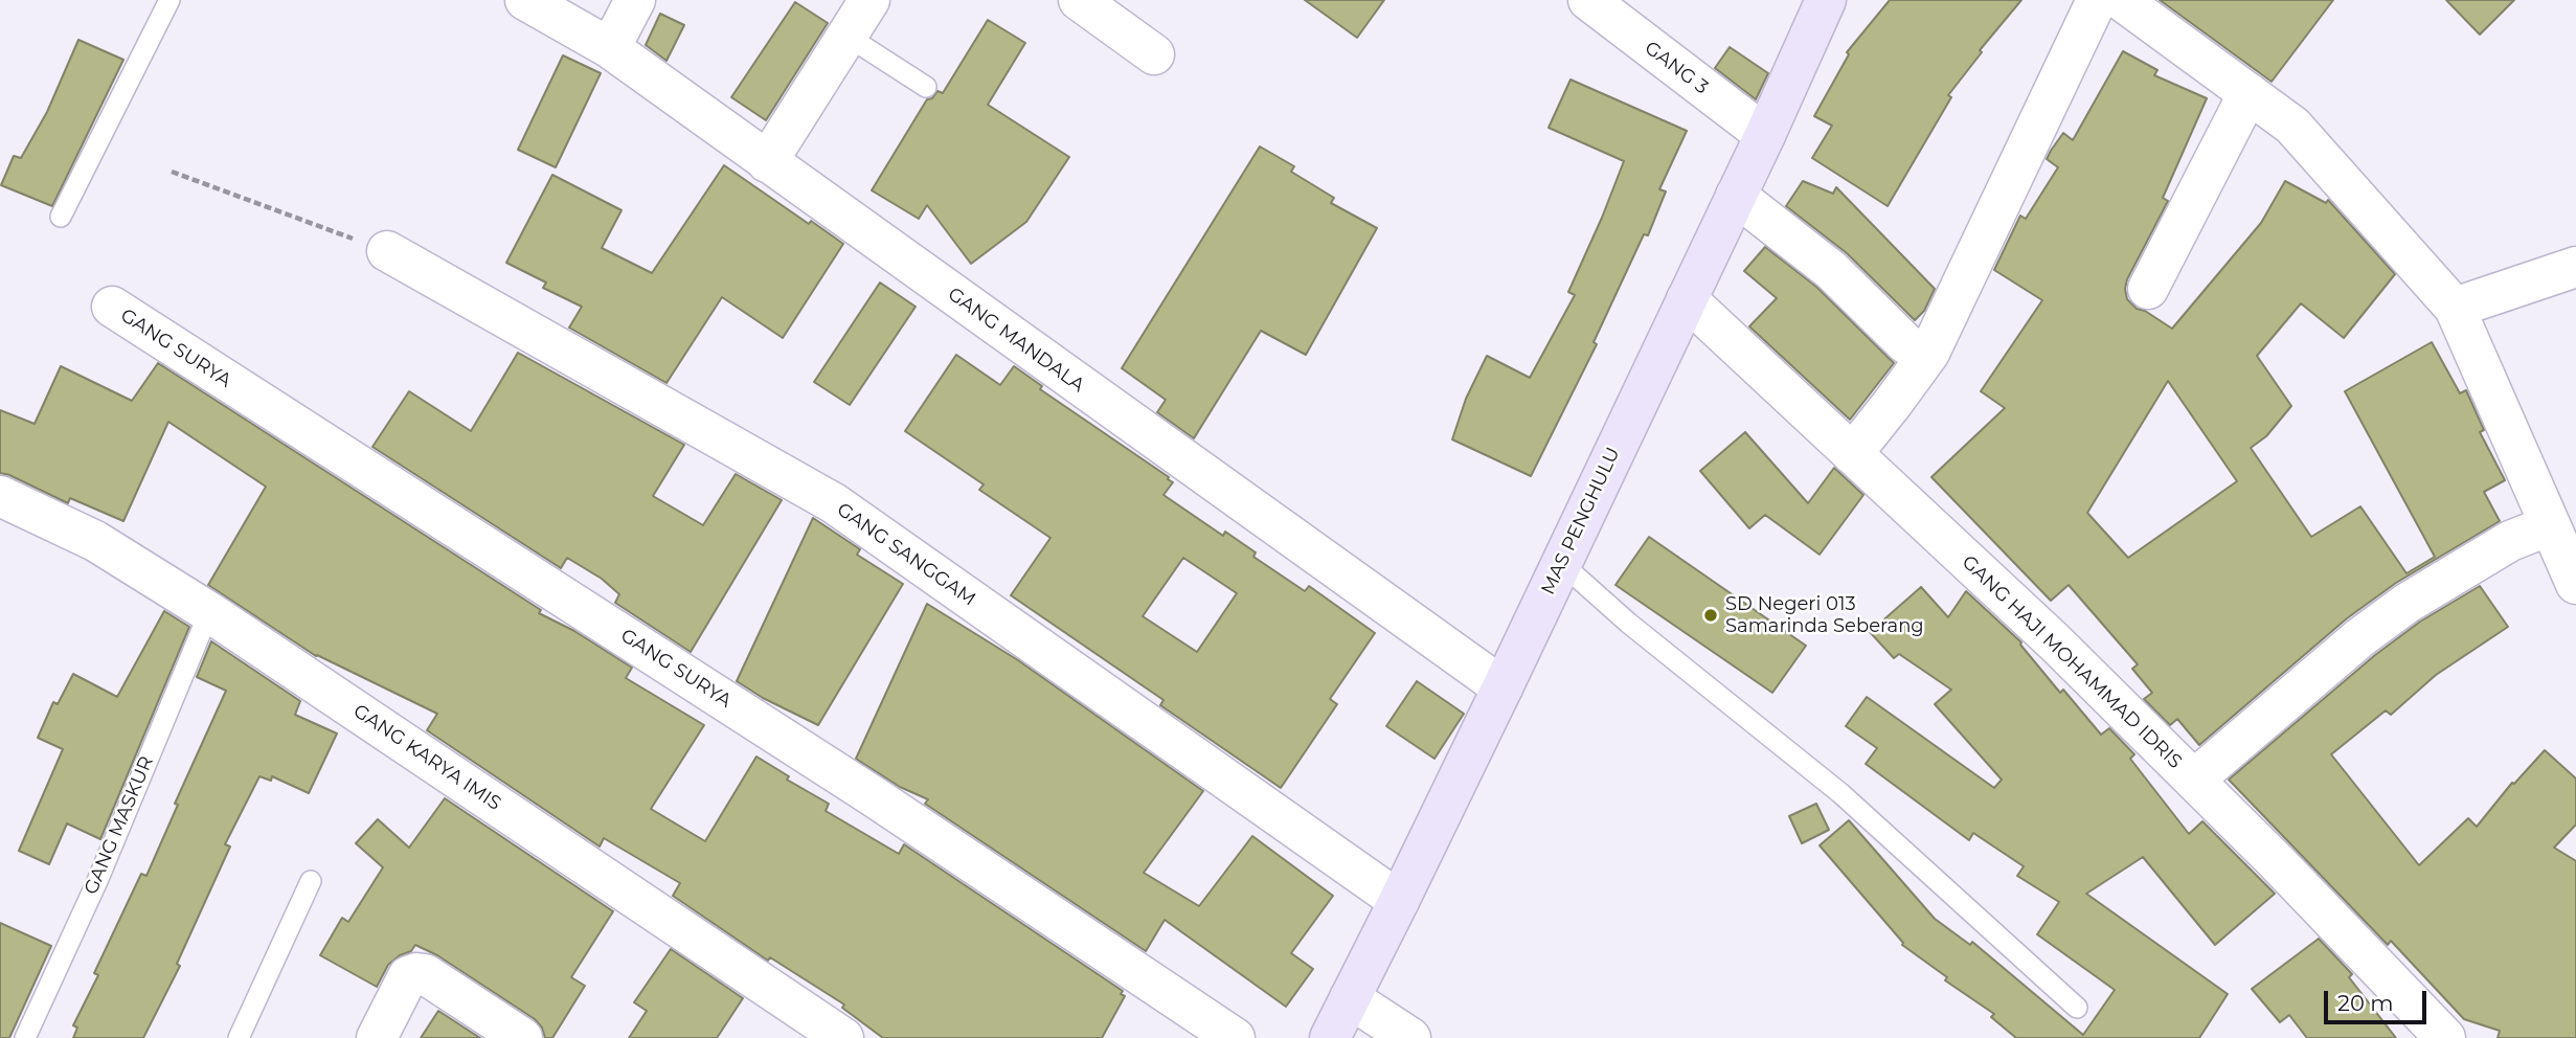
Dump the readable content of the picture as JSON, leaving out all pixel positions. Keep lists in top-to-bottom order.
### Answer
{
  "streets": {
    "street": [
      "GANG 3",
      "GANG MANDALA",
      "GANG SURYA",
      "MAS PENGHULU",
      "GANG SANGGAM",
      "GANG HAJI MOHAMMAD IDRIS",
      "GANG KARYA IMIS"
    ],
    "lane": ["GANG MASKUR"]
  },
  "crossings": [
    ["GANG 3", "MAS PENGHULU"],
    ["GANG MANDALA", "MAS PENGHULU"],
    ["MAS PENGHULU", "GANG SANGGAM"],
    ["MAS PENGHULU", "GANG HAJI MOHAMMAD IDRIS"],
    ["GANG KARYA IMIS", "GANG MASKUR"]
  ],
  "places": ["SD Negeri 013 Samarinda Seberang"],
  "scale_bar": "20 m"
}
